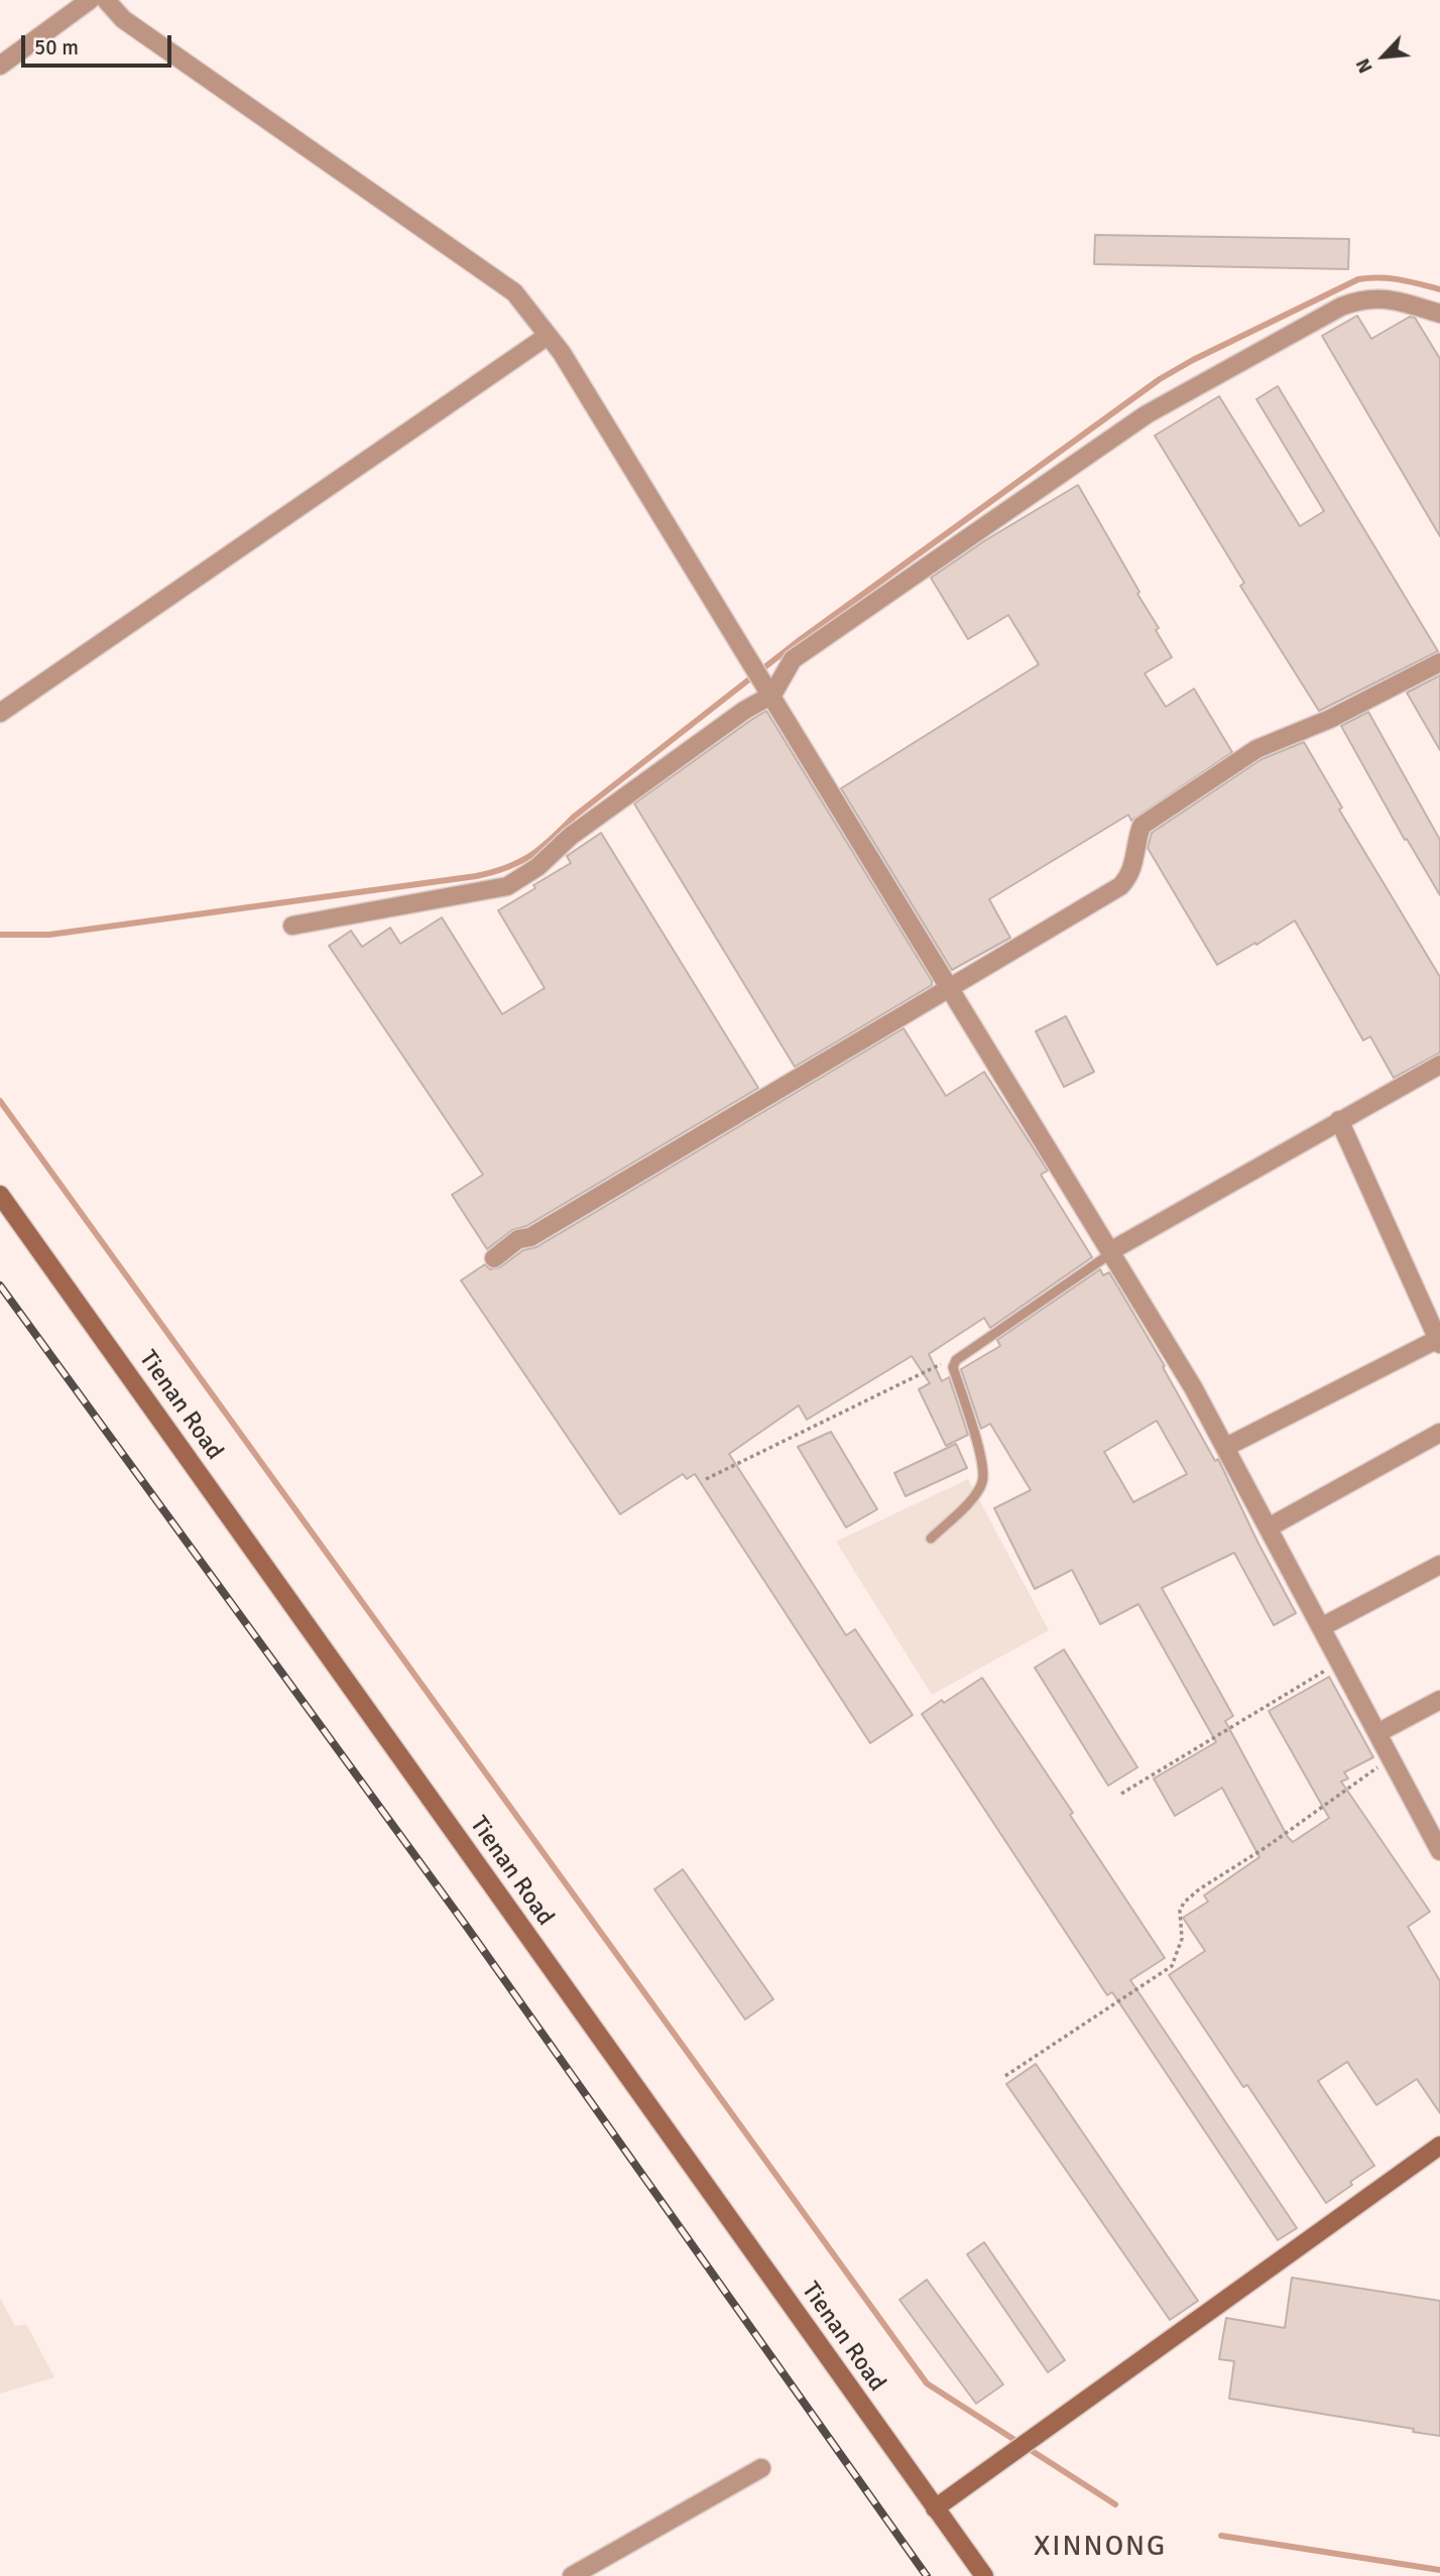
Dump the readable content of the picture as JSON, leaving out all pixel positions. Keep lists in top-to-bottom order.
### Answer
{
  "streets": {
    "street": ["Tienan Road"]
  },
  "districts": ["XINNONG"],
  "scale_bar": "50 m",
  "north": "bottom left"
}
